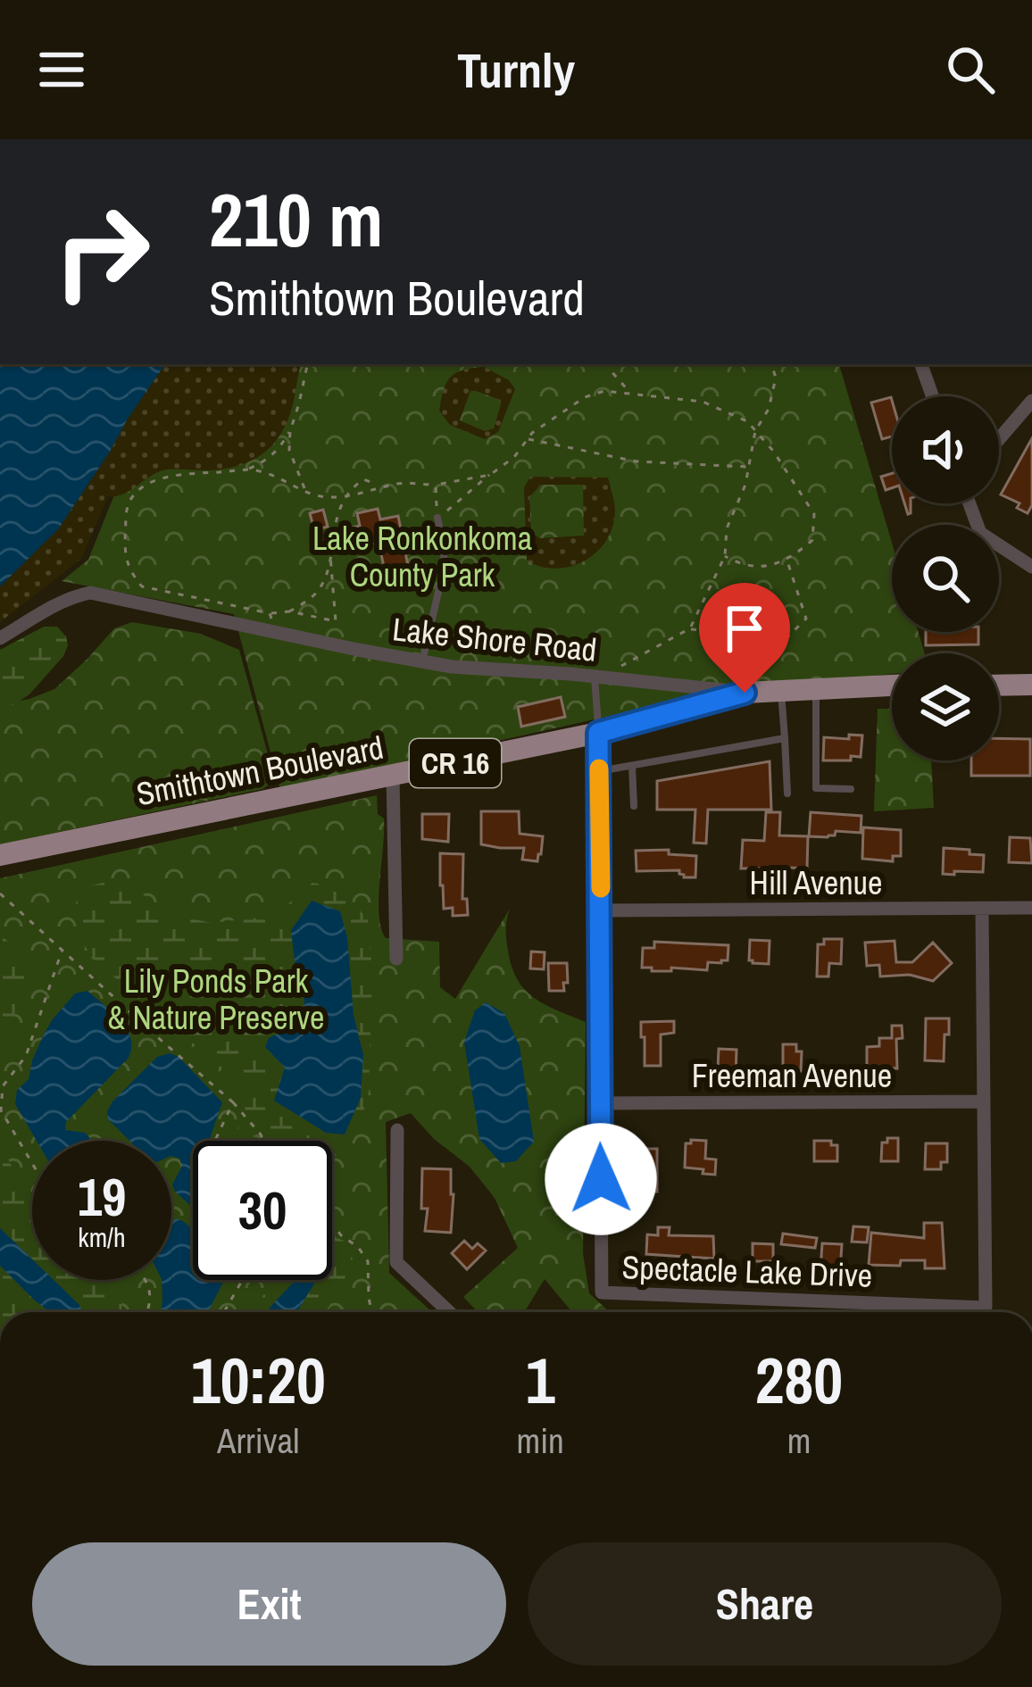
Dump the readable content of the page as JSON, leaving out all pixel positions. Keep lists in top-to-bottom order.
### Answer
{
  "streets": {
    "main road": ["CR 16", "Smithtown Boulevard"],
    "street": [
      "Lake Shore Road",
      "Hill Avenue",
      "Freeman Avenue",
      "Spectacle Lake Drive"
    ]
  },
  "crossings": [
    ["Lake Shore Road", "Smithtown Boulevard"],
    ["Smithtown Boulevard", "Spectacle Lake Drive"],
    ["Hill Avenue", "Spectacle Lake Drive"],
    ["Freeman Avenue", "Spectacle Lake Drive"]
  ],
  "parks": ["Lake Ronkonkoma County Park", "Lily Ponds Park & Nature Preserve"],
  "page": {
    "header": "Turnly",
    "turn": ["210 m", "Smithtown Boulevard"],
    "speed": "19 km/h",
    "limit": "30",
    "eta": [
      "10:20",
      "Arrival",
      "1",
      "min",
      "280",
      "m"
    ],
    "buttons": ["Exit", "Share"]
  }
}
